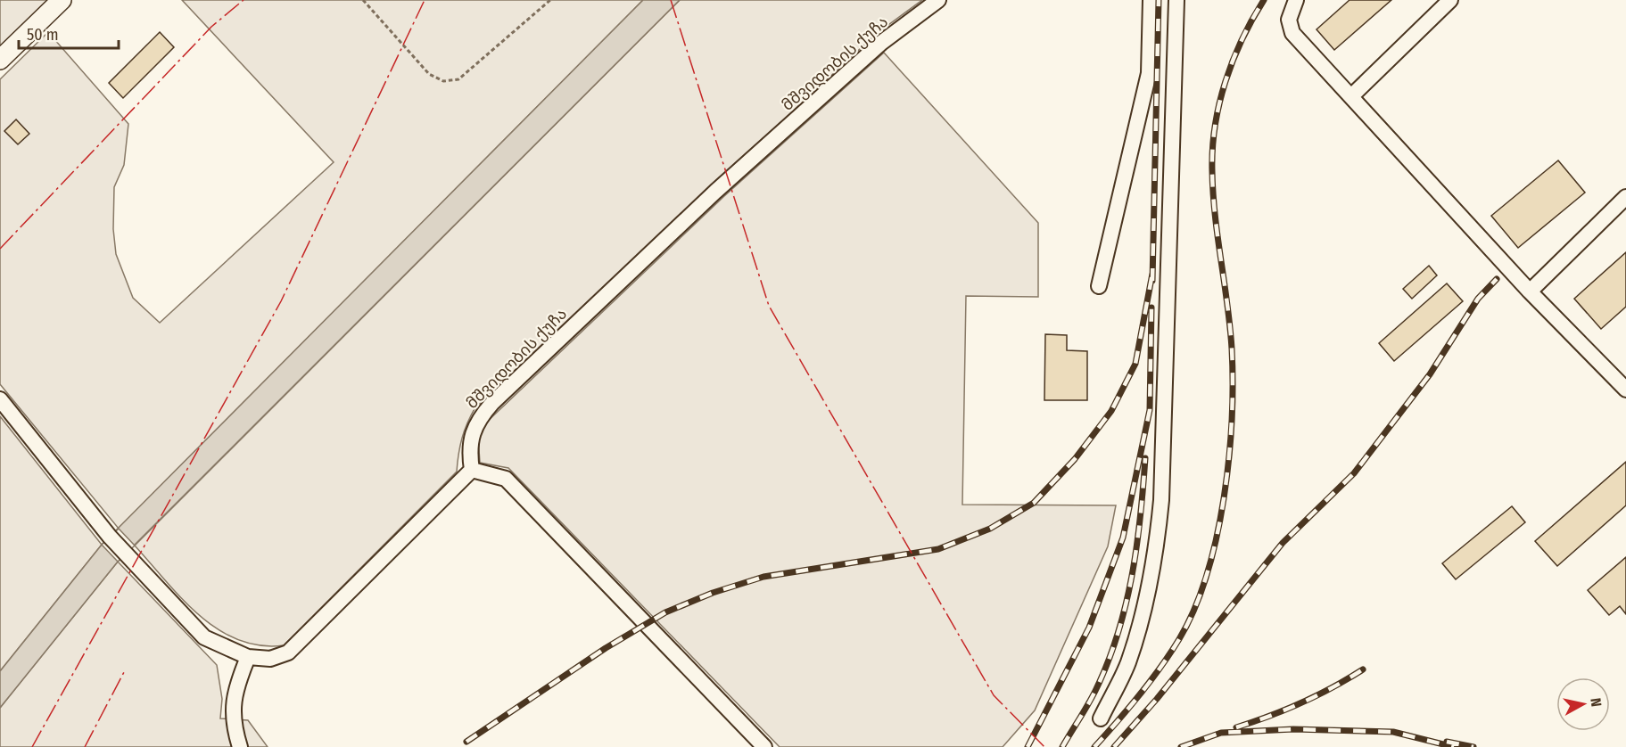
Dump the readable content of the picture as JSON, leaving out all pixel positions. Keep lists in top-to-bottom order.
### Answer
{
  "streets": {
    "street": ["მშვიდობის ქუჩა"]
  },
  "scale_bar": "50 m",
  "north": "right"
}
